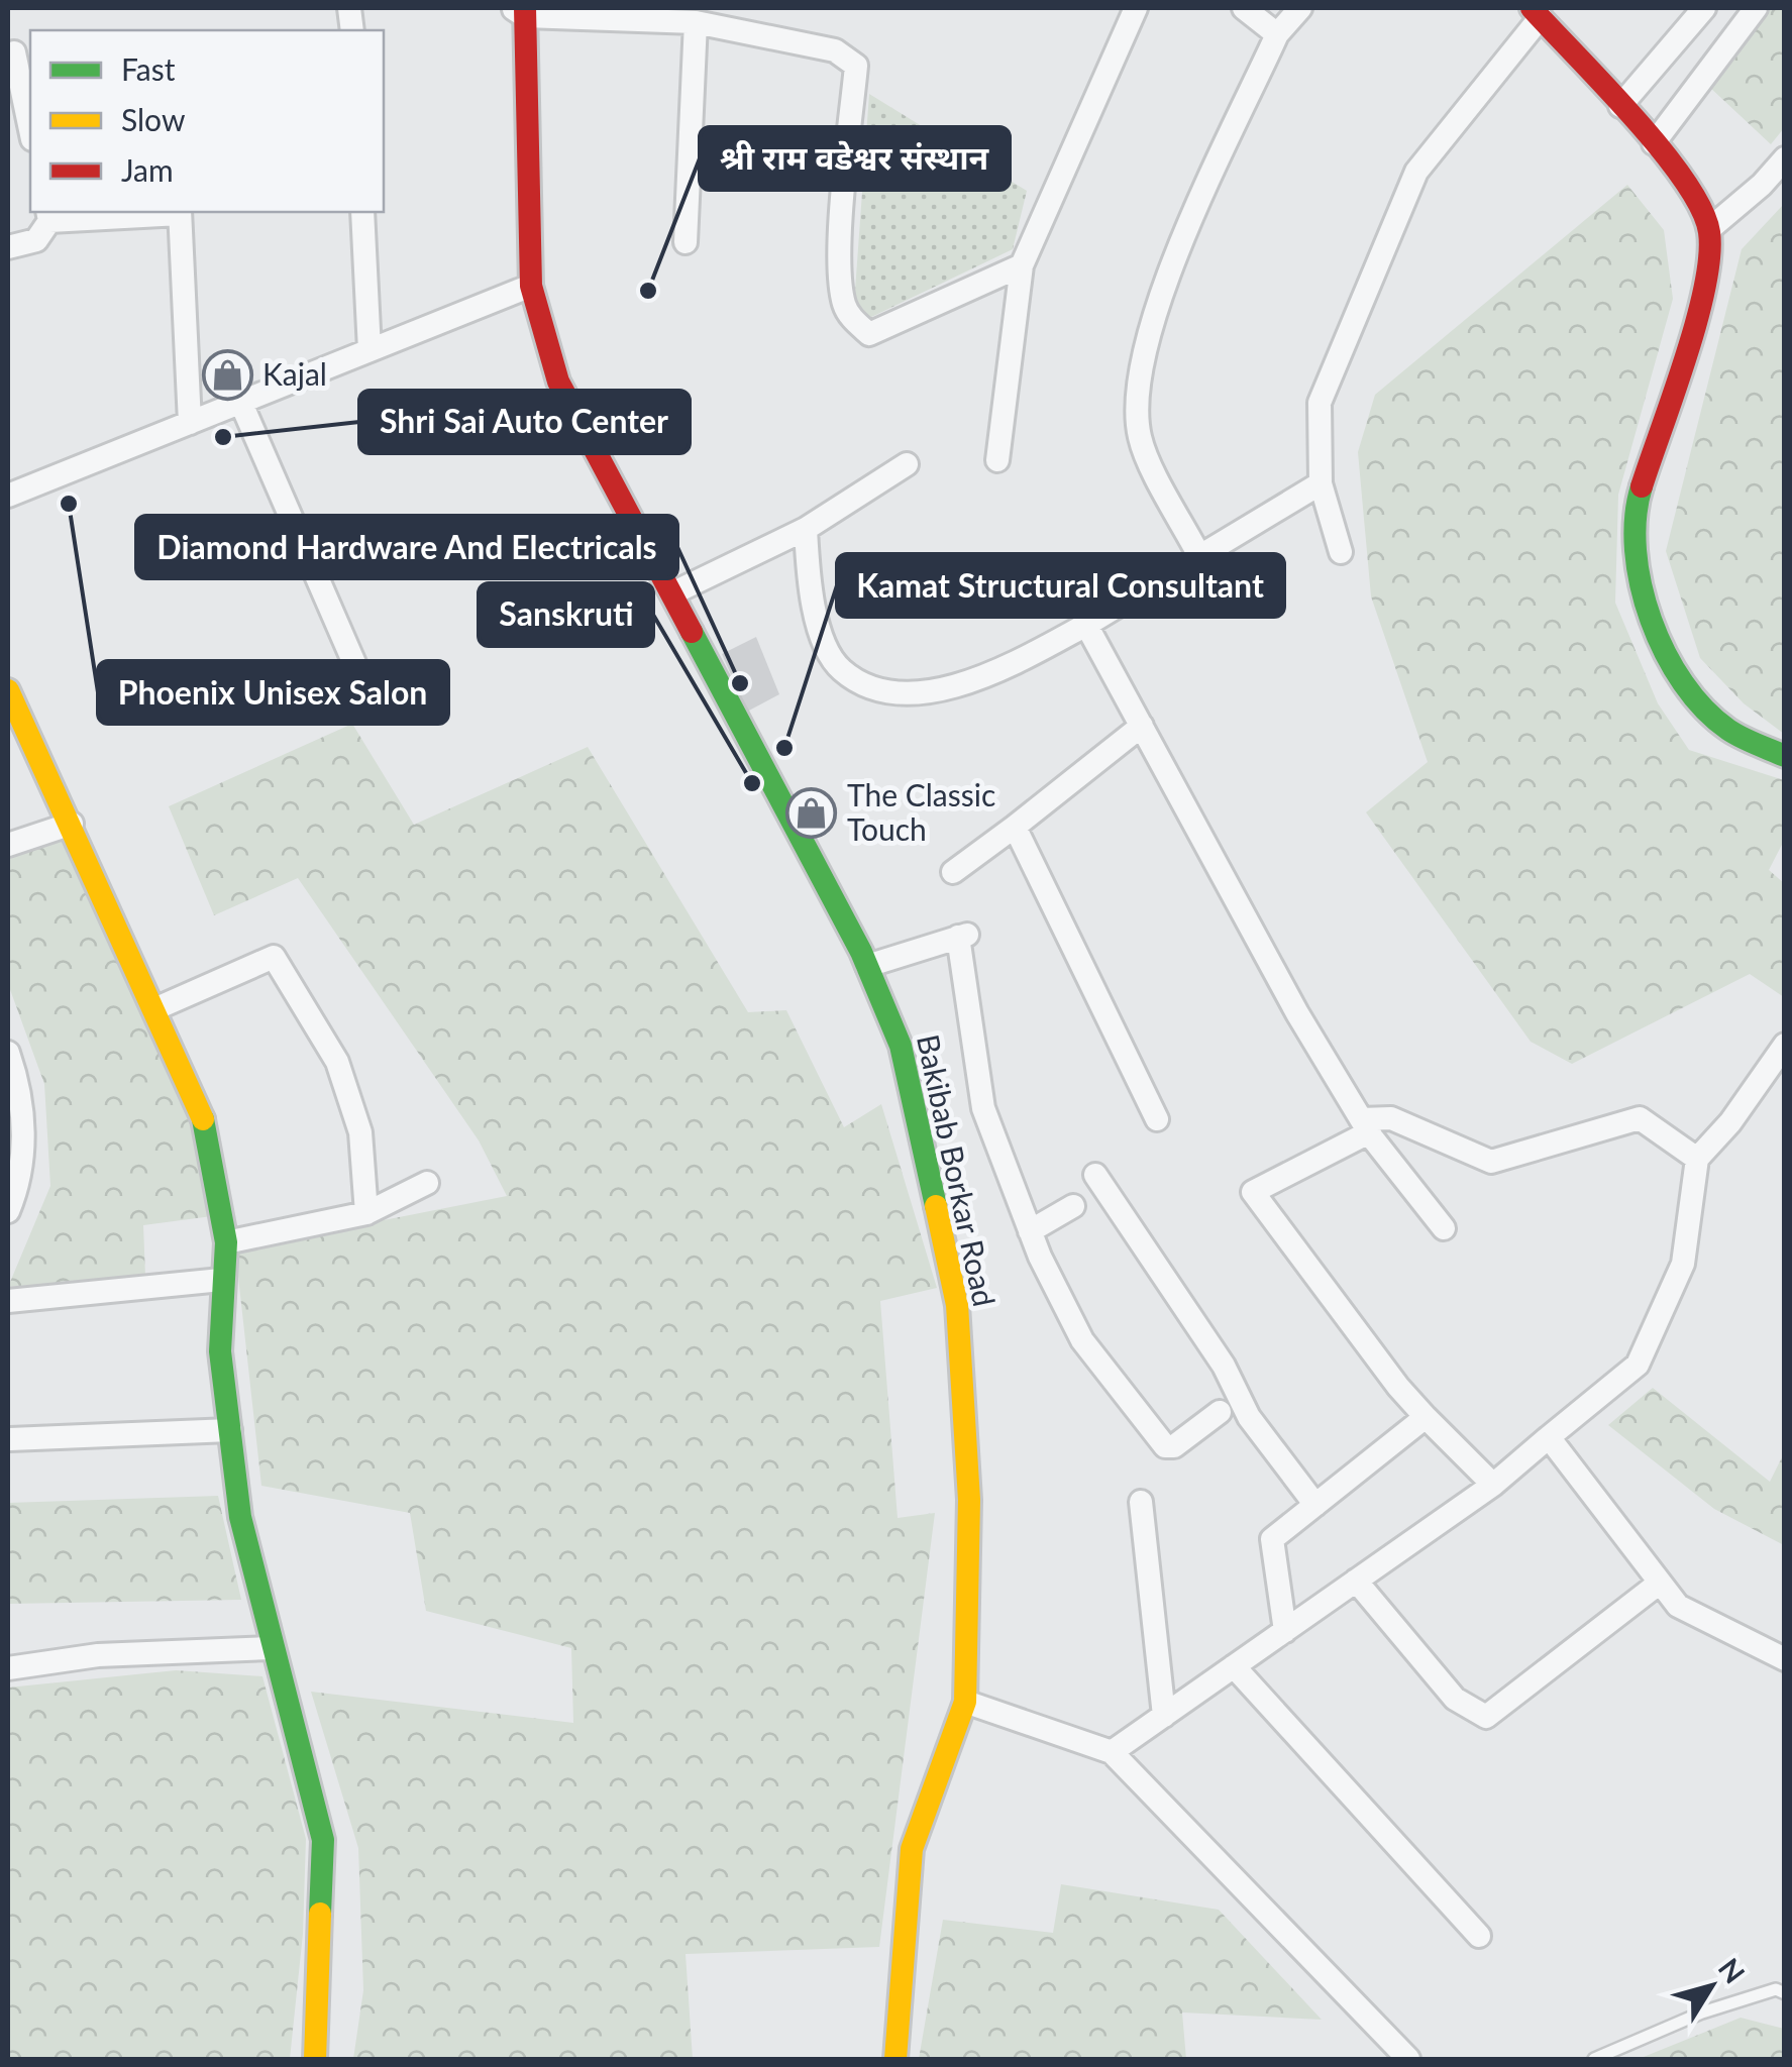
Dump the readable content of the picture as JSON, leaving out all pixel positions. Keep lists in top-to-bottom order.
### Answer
{
  "streets": {
    "street": ["Bakibab Borkar Road"]
  },
  "places": {
    "other": [
      "श्री राम वडेश्वर संस्थान",
      "Shri Sai Auto Center",
      "Phoenix Unisex Salon",
      "Diamond Hardware And Electricals",
      "Kamat Structural Consultant",
      "Sanskruti"
    ],
    "shop": ["Kajal", "The Classic Touch"]
  },
  "legend": ["Fast", "Slow", "Jam"],
  "north": "top right"
}
